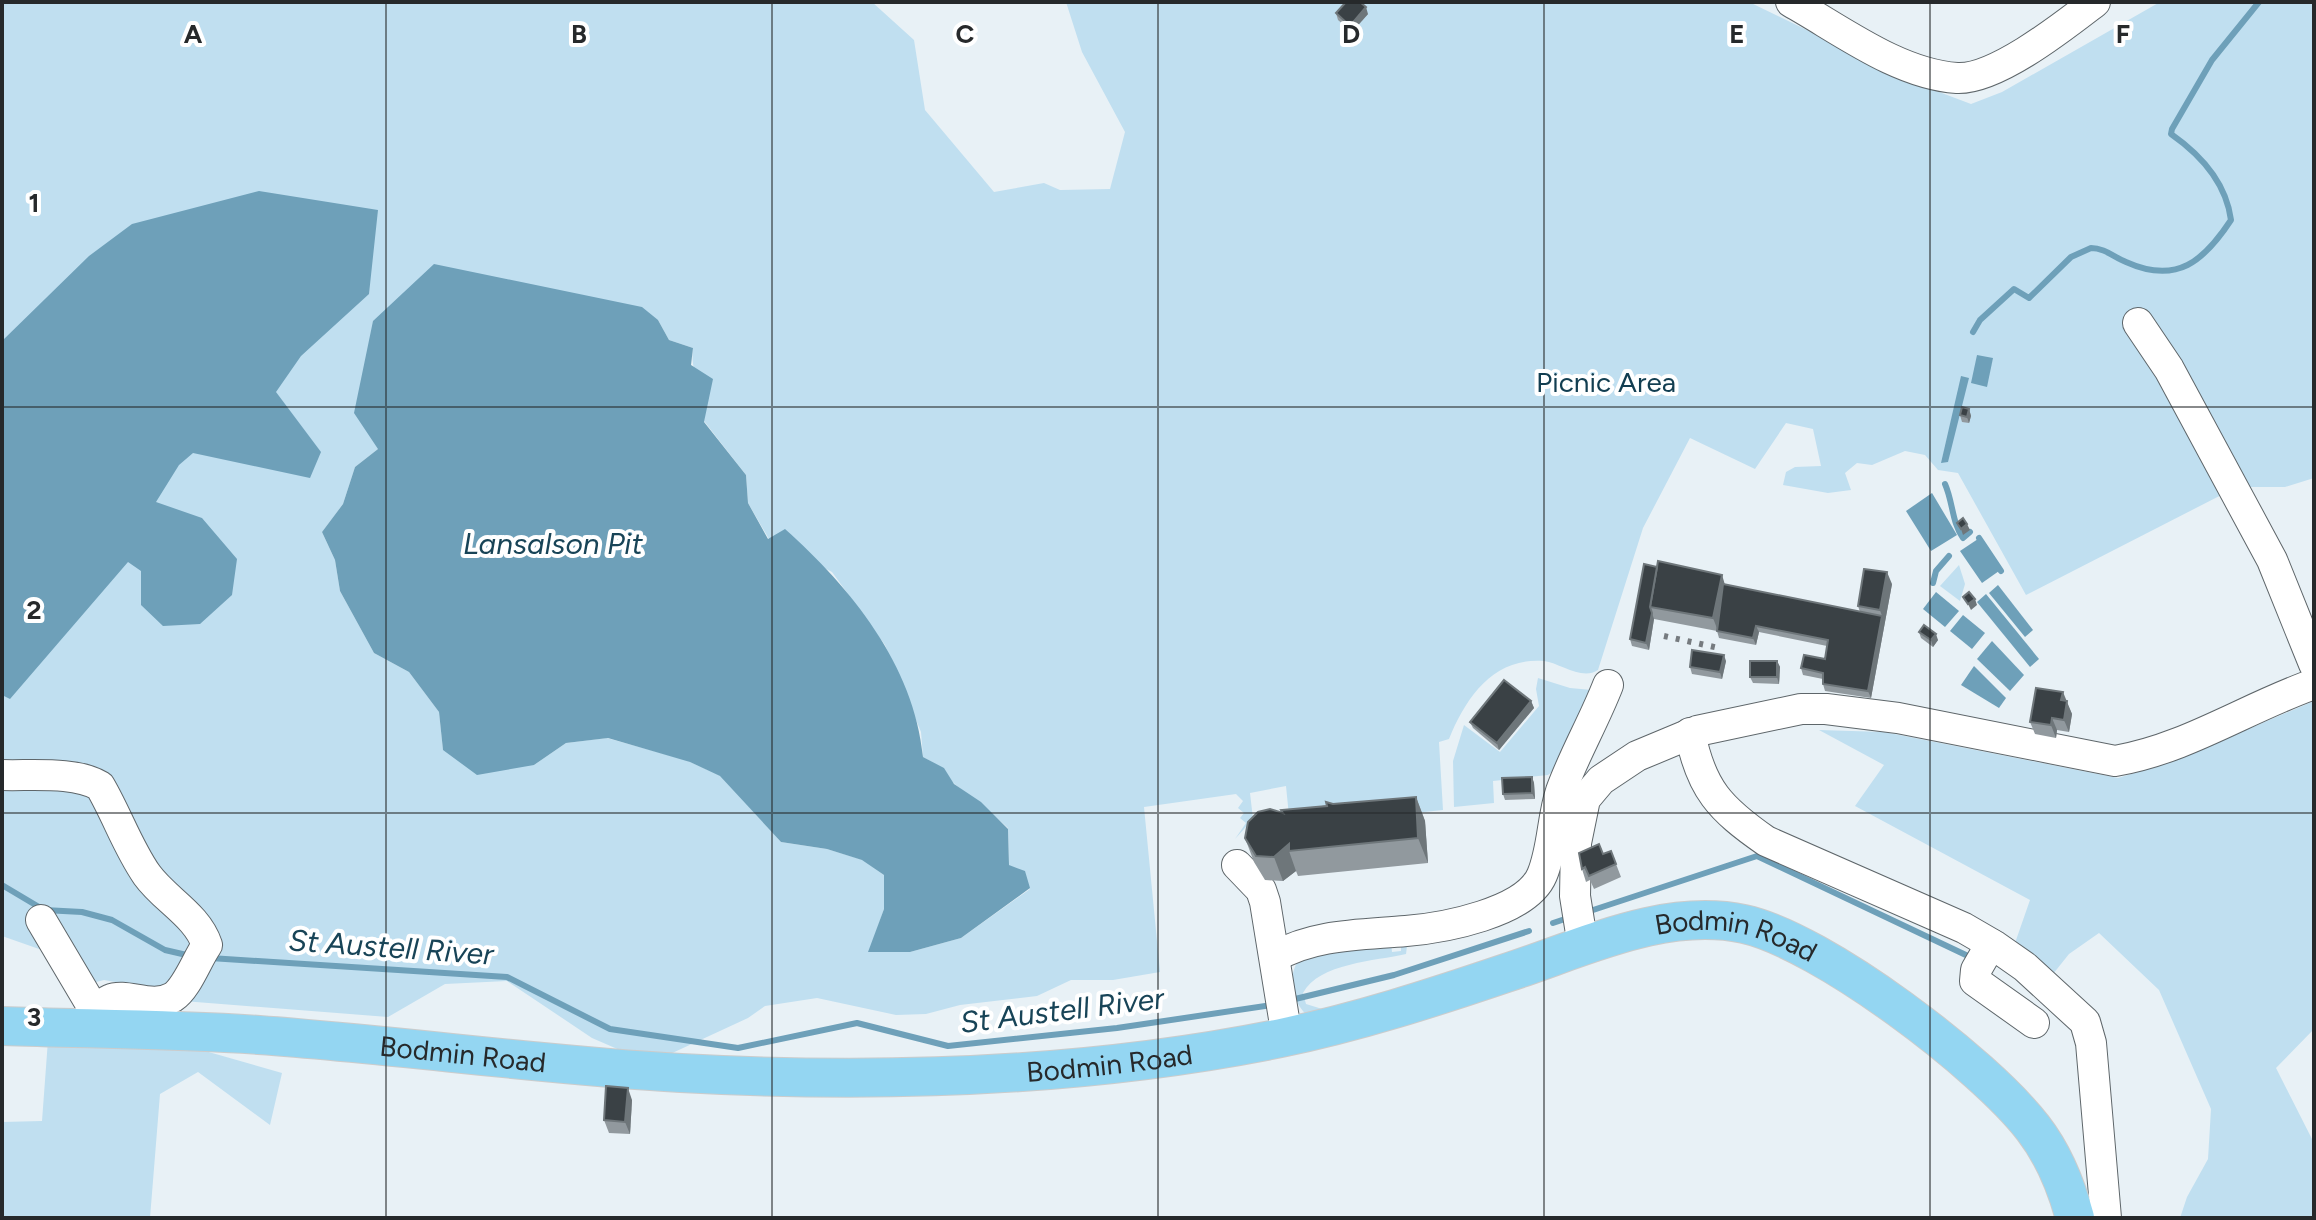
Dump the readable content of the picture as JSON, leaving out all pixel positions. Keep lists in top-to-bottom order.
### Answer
{
  "streets": {
    "main road": ["Bodmin Road"]
  },
  "water": ["Lansalson Pit", "St Austell River"],
  "parks": ["Picnic Area"],
  "grid": {
    "columns": [
      "A",
      "B",
      "C",
      "D",
      "E",
      "F"
    ],
    "rows": ["1", "2", "3"]
  }
}
